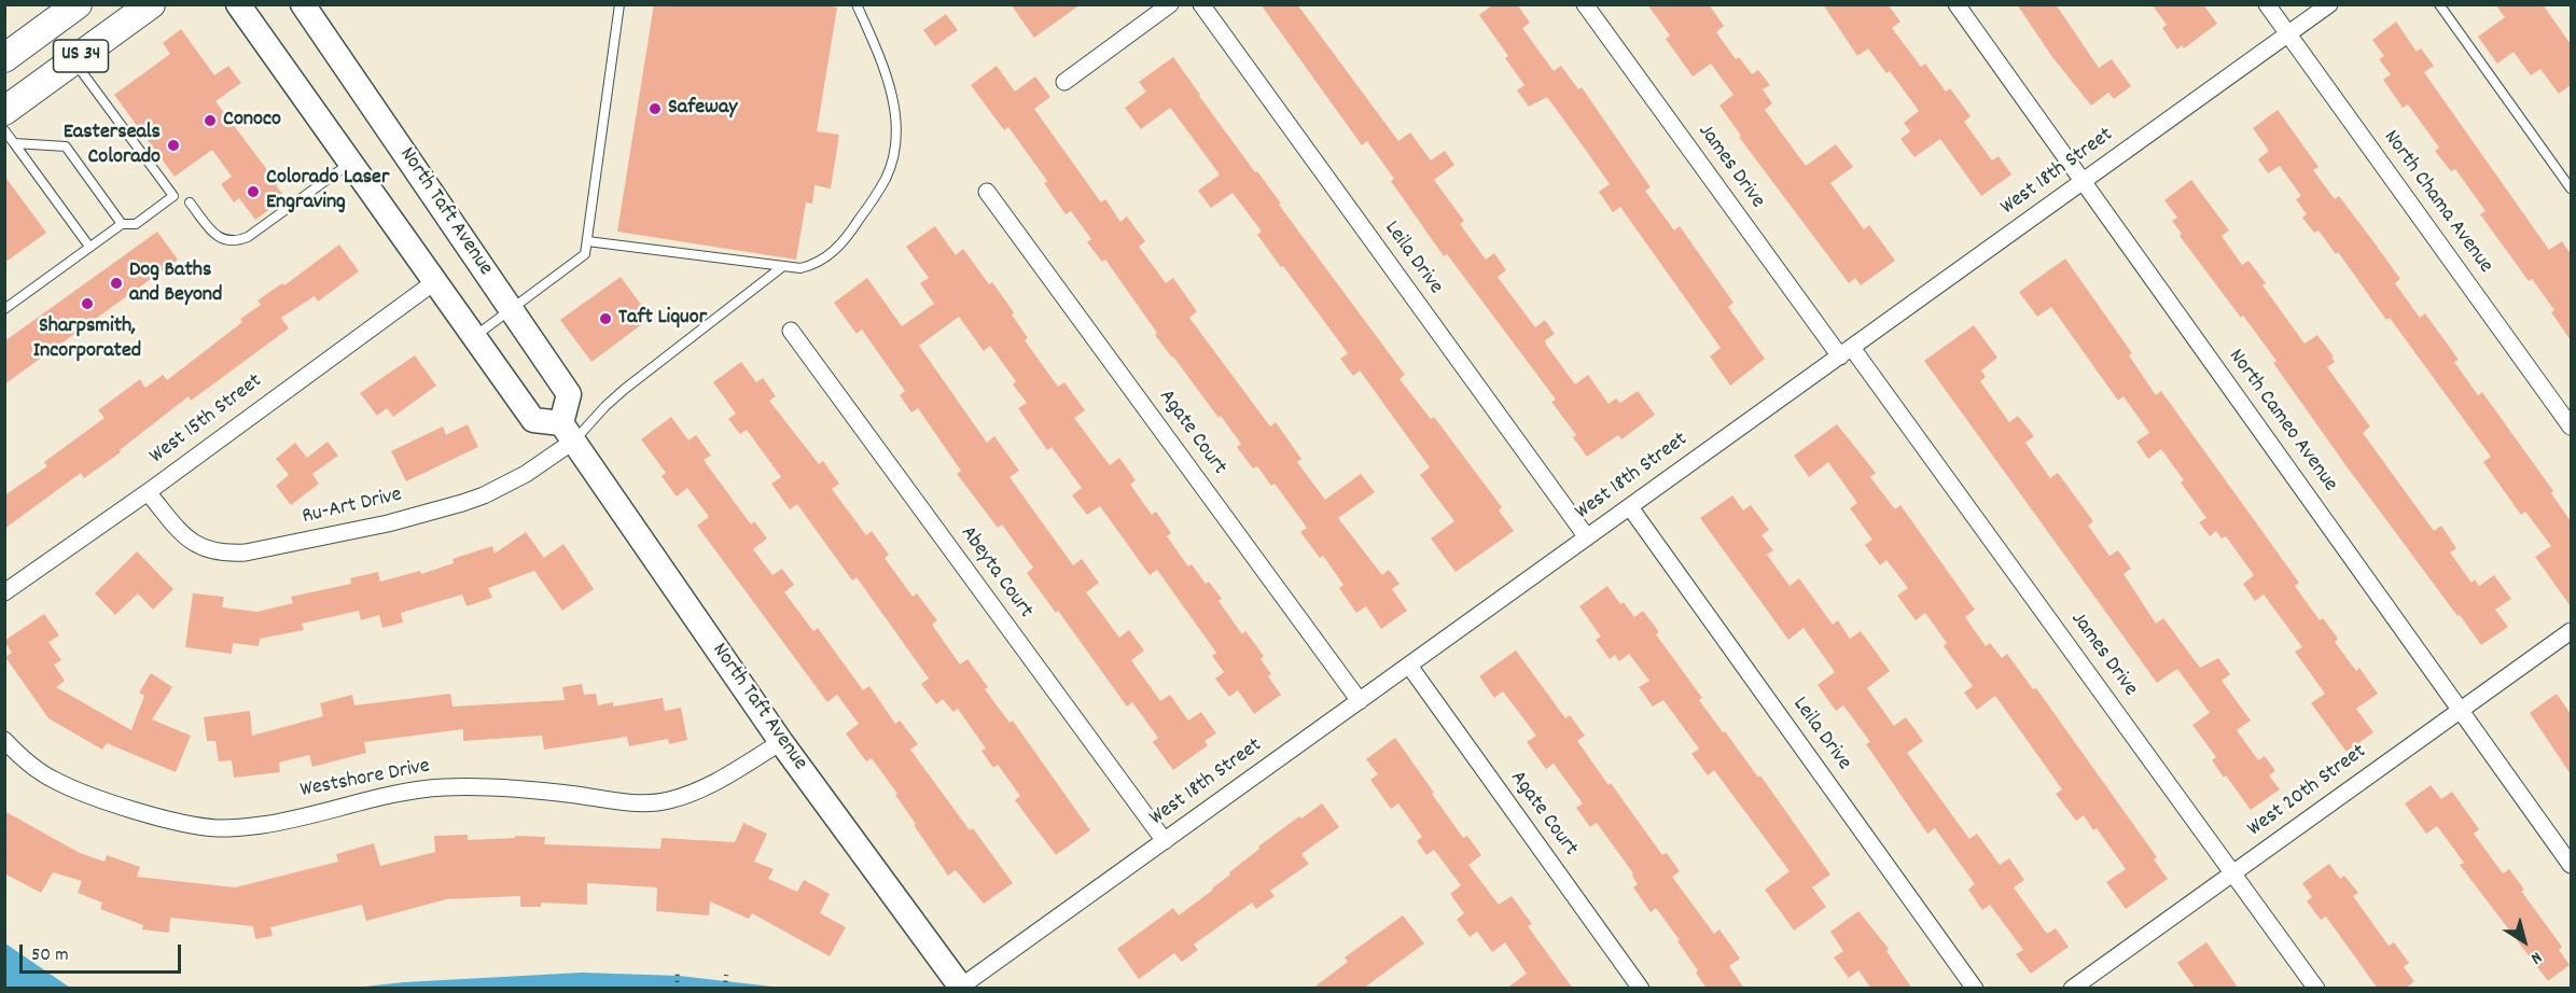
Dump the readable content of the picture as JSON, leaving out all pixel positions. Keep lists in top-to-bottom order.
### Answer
{
  "streets": {
    "highway": ["US 34"],
    "main road": ["North Taft Avenue"],
    "street": [
      "James Drive",
      "West 18th Street",
      "North Chama Avenue",
      "Leila Drive",
      "West 15th Street",
      "North Cameo Avenue",
      "Agate Court",
      "Ru-Art Drive",
      "Abeyta Court",
      "Westshore Drive",
      "West 20th Street"
    ]
  },
  "crossings": [
    ["James Drive", "West 18th Street"],
    ["James Drive", "West 20th Street"],
    ["West 18th Street", "North Chama Avenue"],
    ["West 18th Street", "North Taft Avenue"],
    ["West 18th Street", "Leila Drive"],
    ["West 18th Street", "North Cameo Avenue"],
    ["West 18th Street", "Agate Court"],
    ["West 18th Street", "Abeyta Court"],
    ["North Taft Avenue", "Ru-Art Drive"],
    ["North Taft Avenue", "Westshore Drive"],
    ["West 15th Street", "Ru-Art Drive"],
    ["North Cameo Avenue", "West 20th Street"]
  ],
  "places": [
    "Safeway",
    "Conoco",
    "Easterseals Colorado",
    "Colorado Laser Engraving",
    "Dog Baths and Beyond",
    "Sharpsmith, Incorporated",
    "Taft Liquor"
  ],
  "scale_bar": "50 m",
  "north": "bottom right"
}
